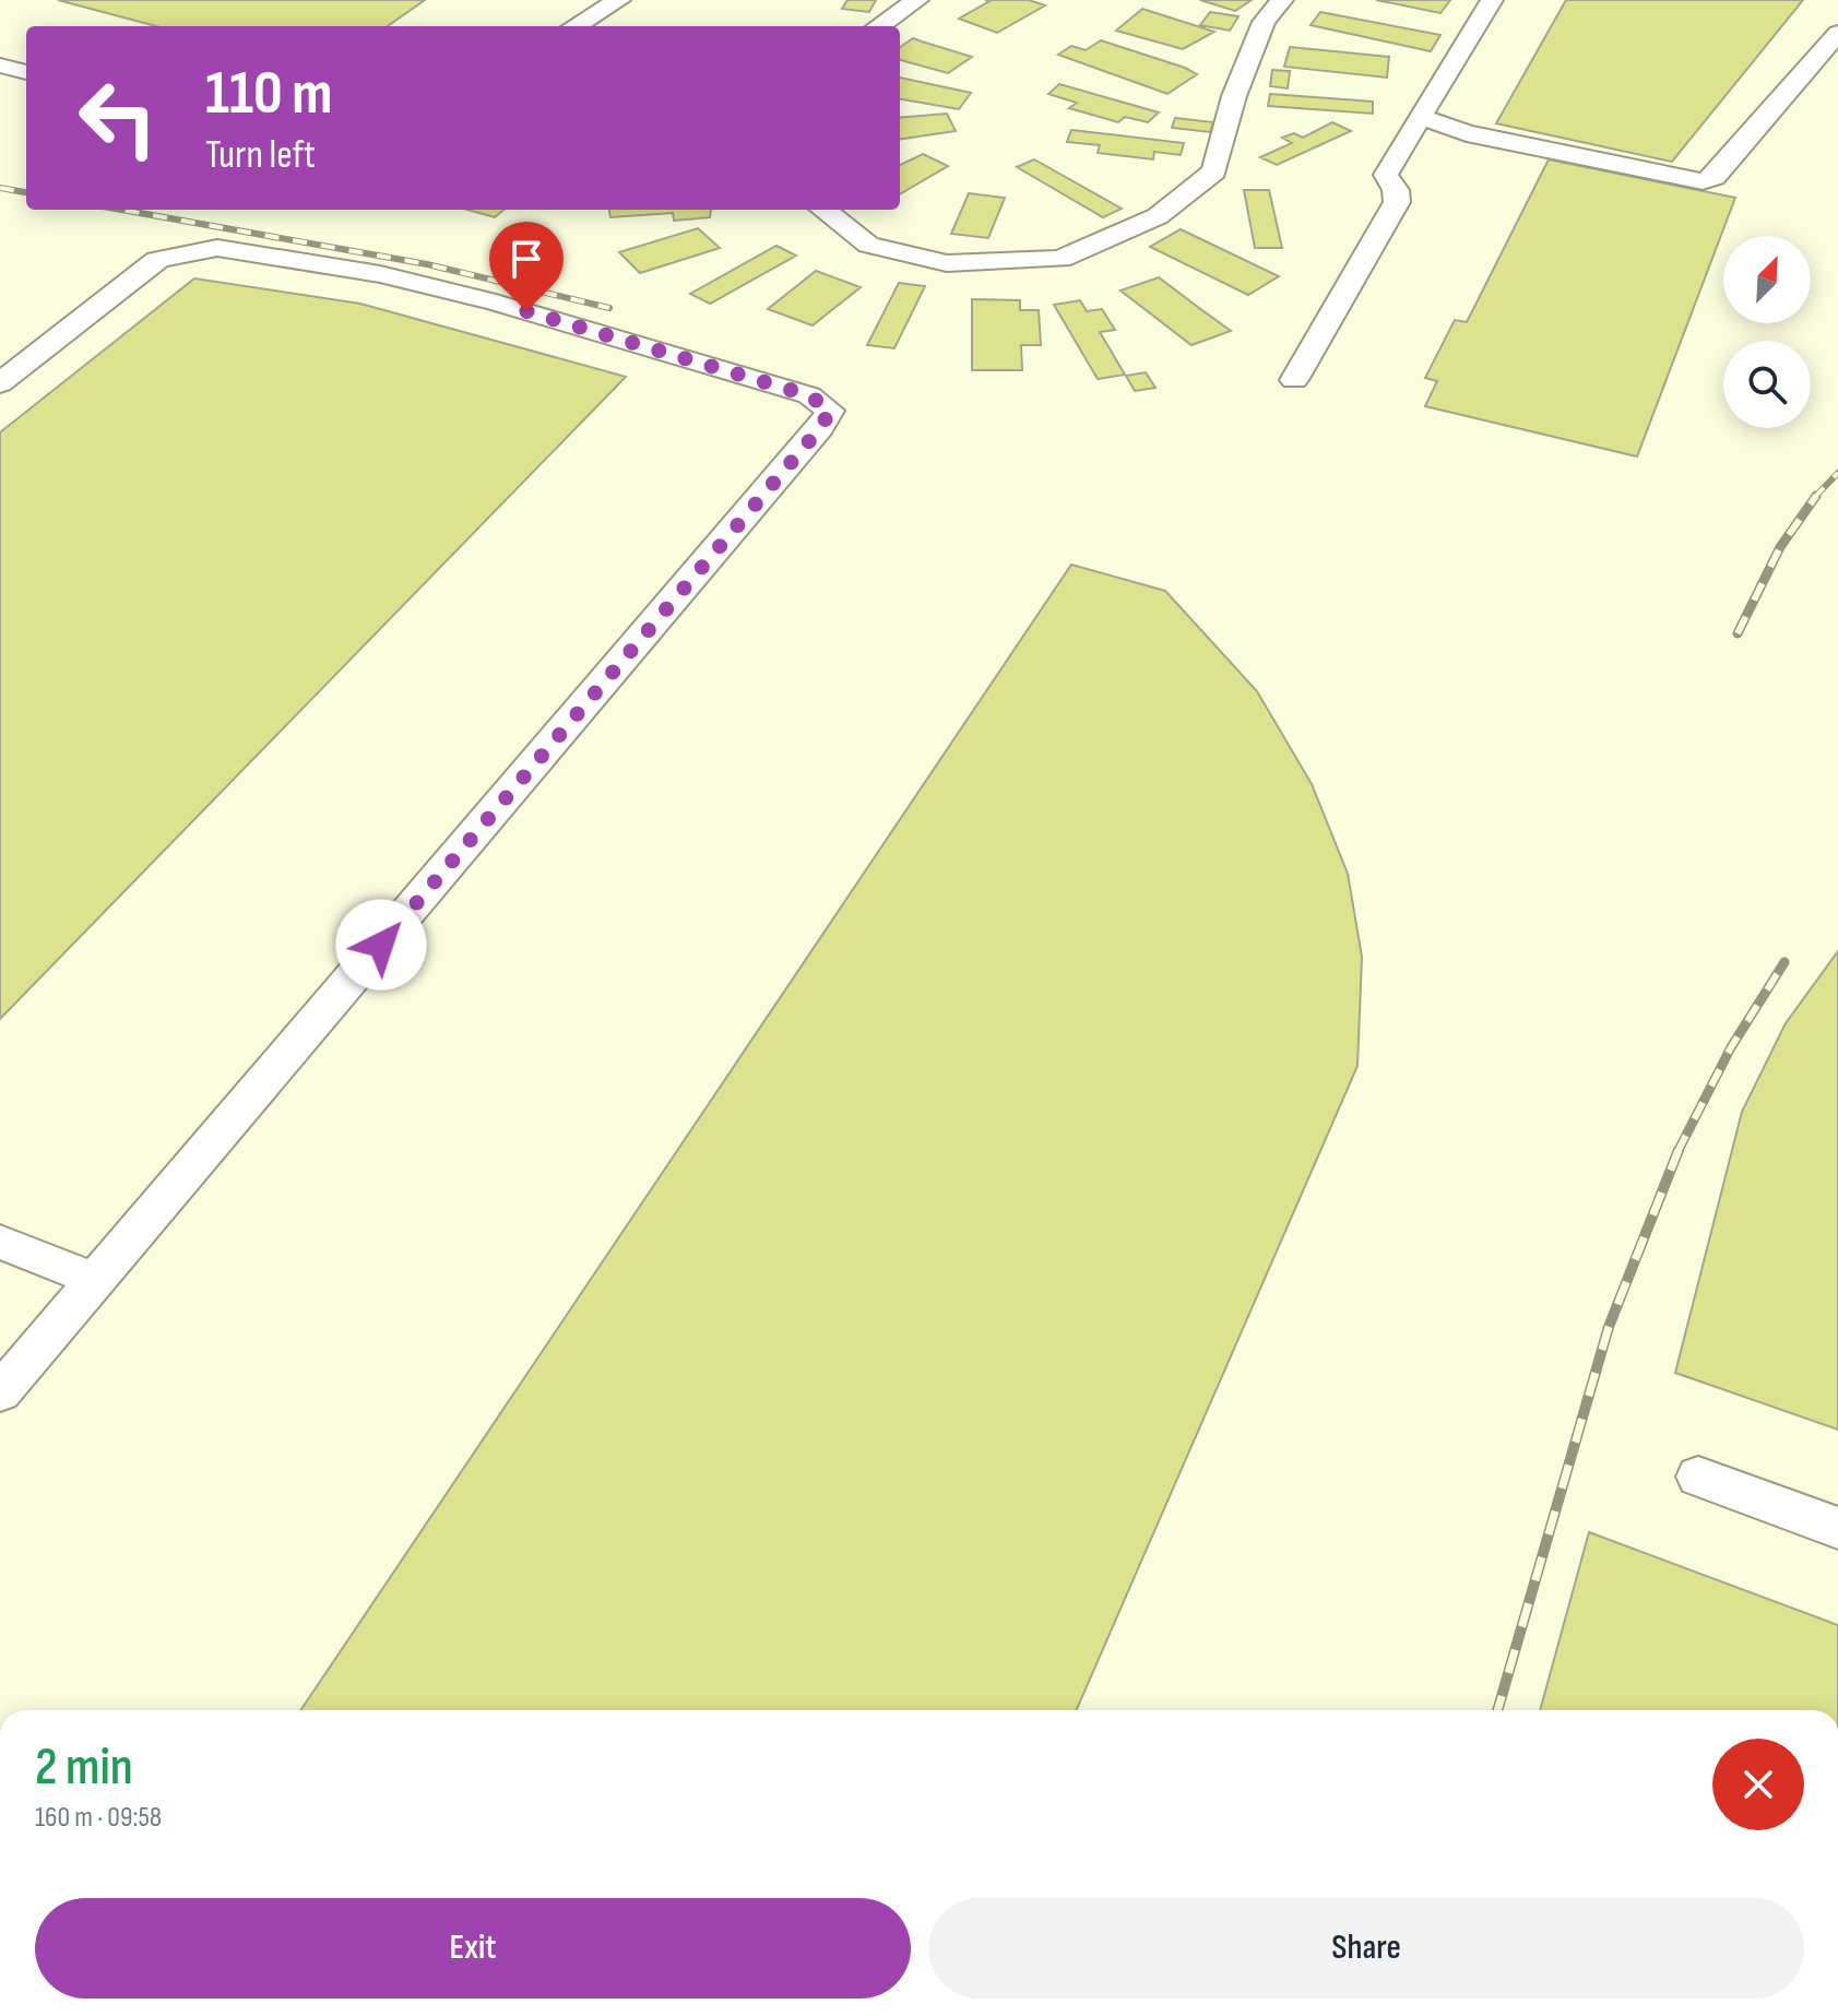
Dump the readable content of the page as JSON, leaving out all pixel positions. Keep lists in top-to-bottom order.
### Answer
{
  "north": "top right",
  "page": {
    "turn": ["110 m", "Turn left"],
    "heading": ["2 min", "160 m · 09:58"],
    "buttons": ["Exit", "Share"]
  }
}
